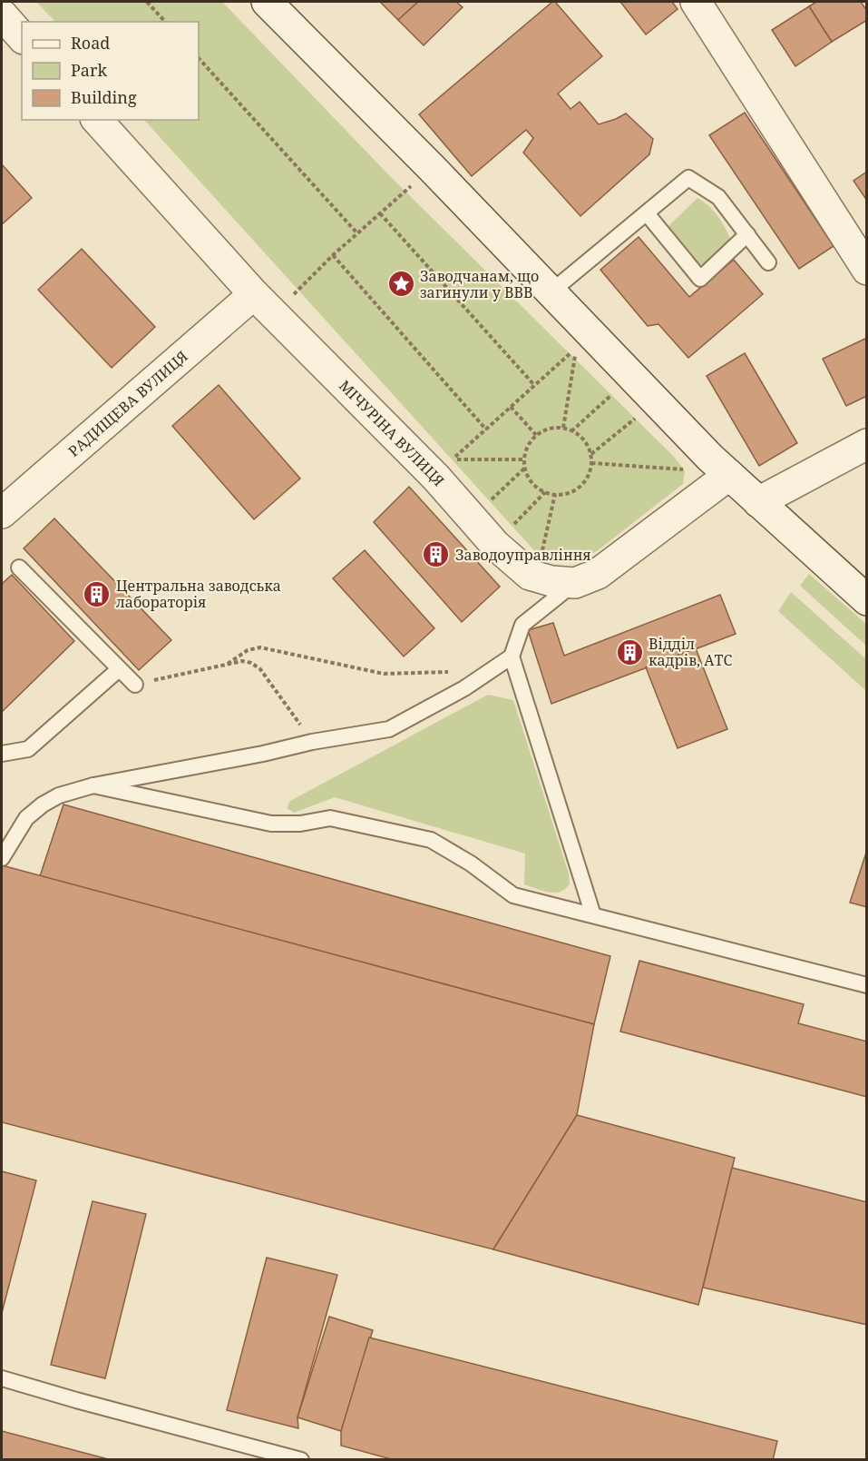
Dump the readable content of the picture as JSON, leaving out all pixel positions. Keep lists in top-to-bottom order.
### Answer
{
  "streets": {
    "street": ["РАДИЩЕВА ВУЛИЦЯ", "МІЧУРІНА ВУЛИЦЯ"]
  },
  "crossings": [
    ["РАДИЩЕВА ВУЛИЦЯ", "МІЧУРІНА ВУЛИЦЯ"]
  ],
  "places": {
    "place": ["Заводчанам, що загинули у ВВВ"],
    "building": ["Заводоуправління", "Центральна заводська лабораторія", "Відділ кадрів, АТС"]
  },
  "legend": ["Road", "Park", "Building"]
}
